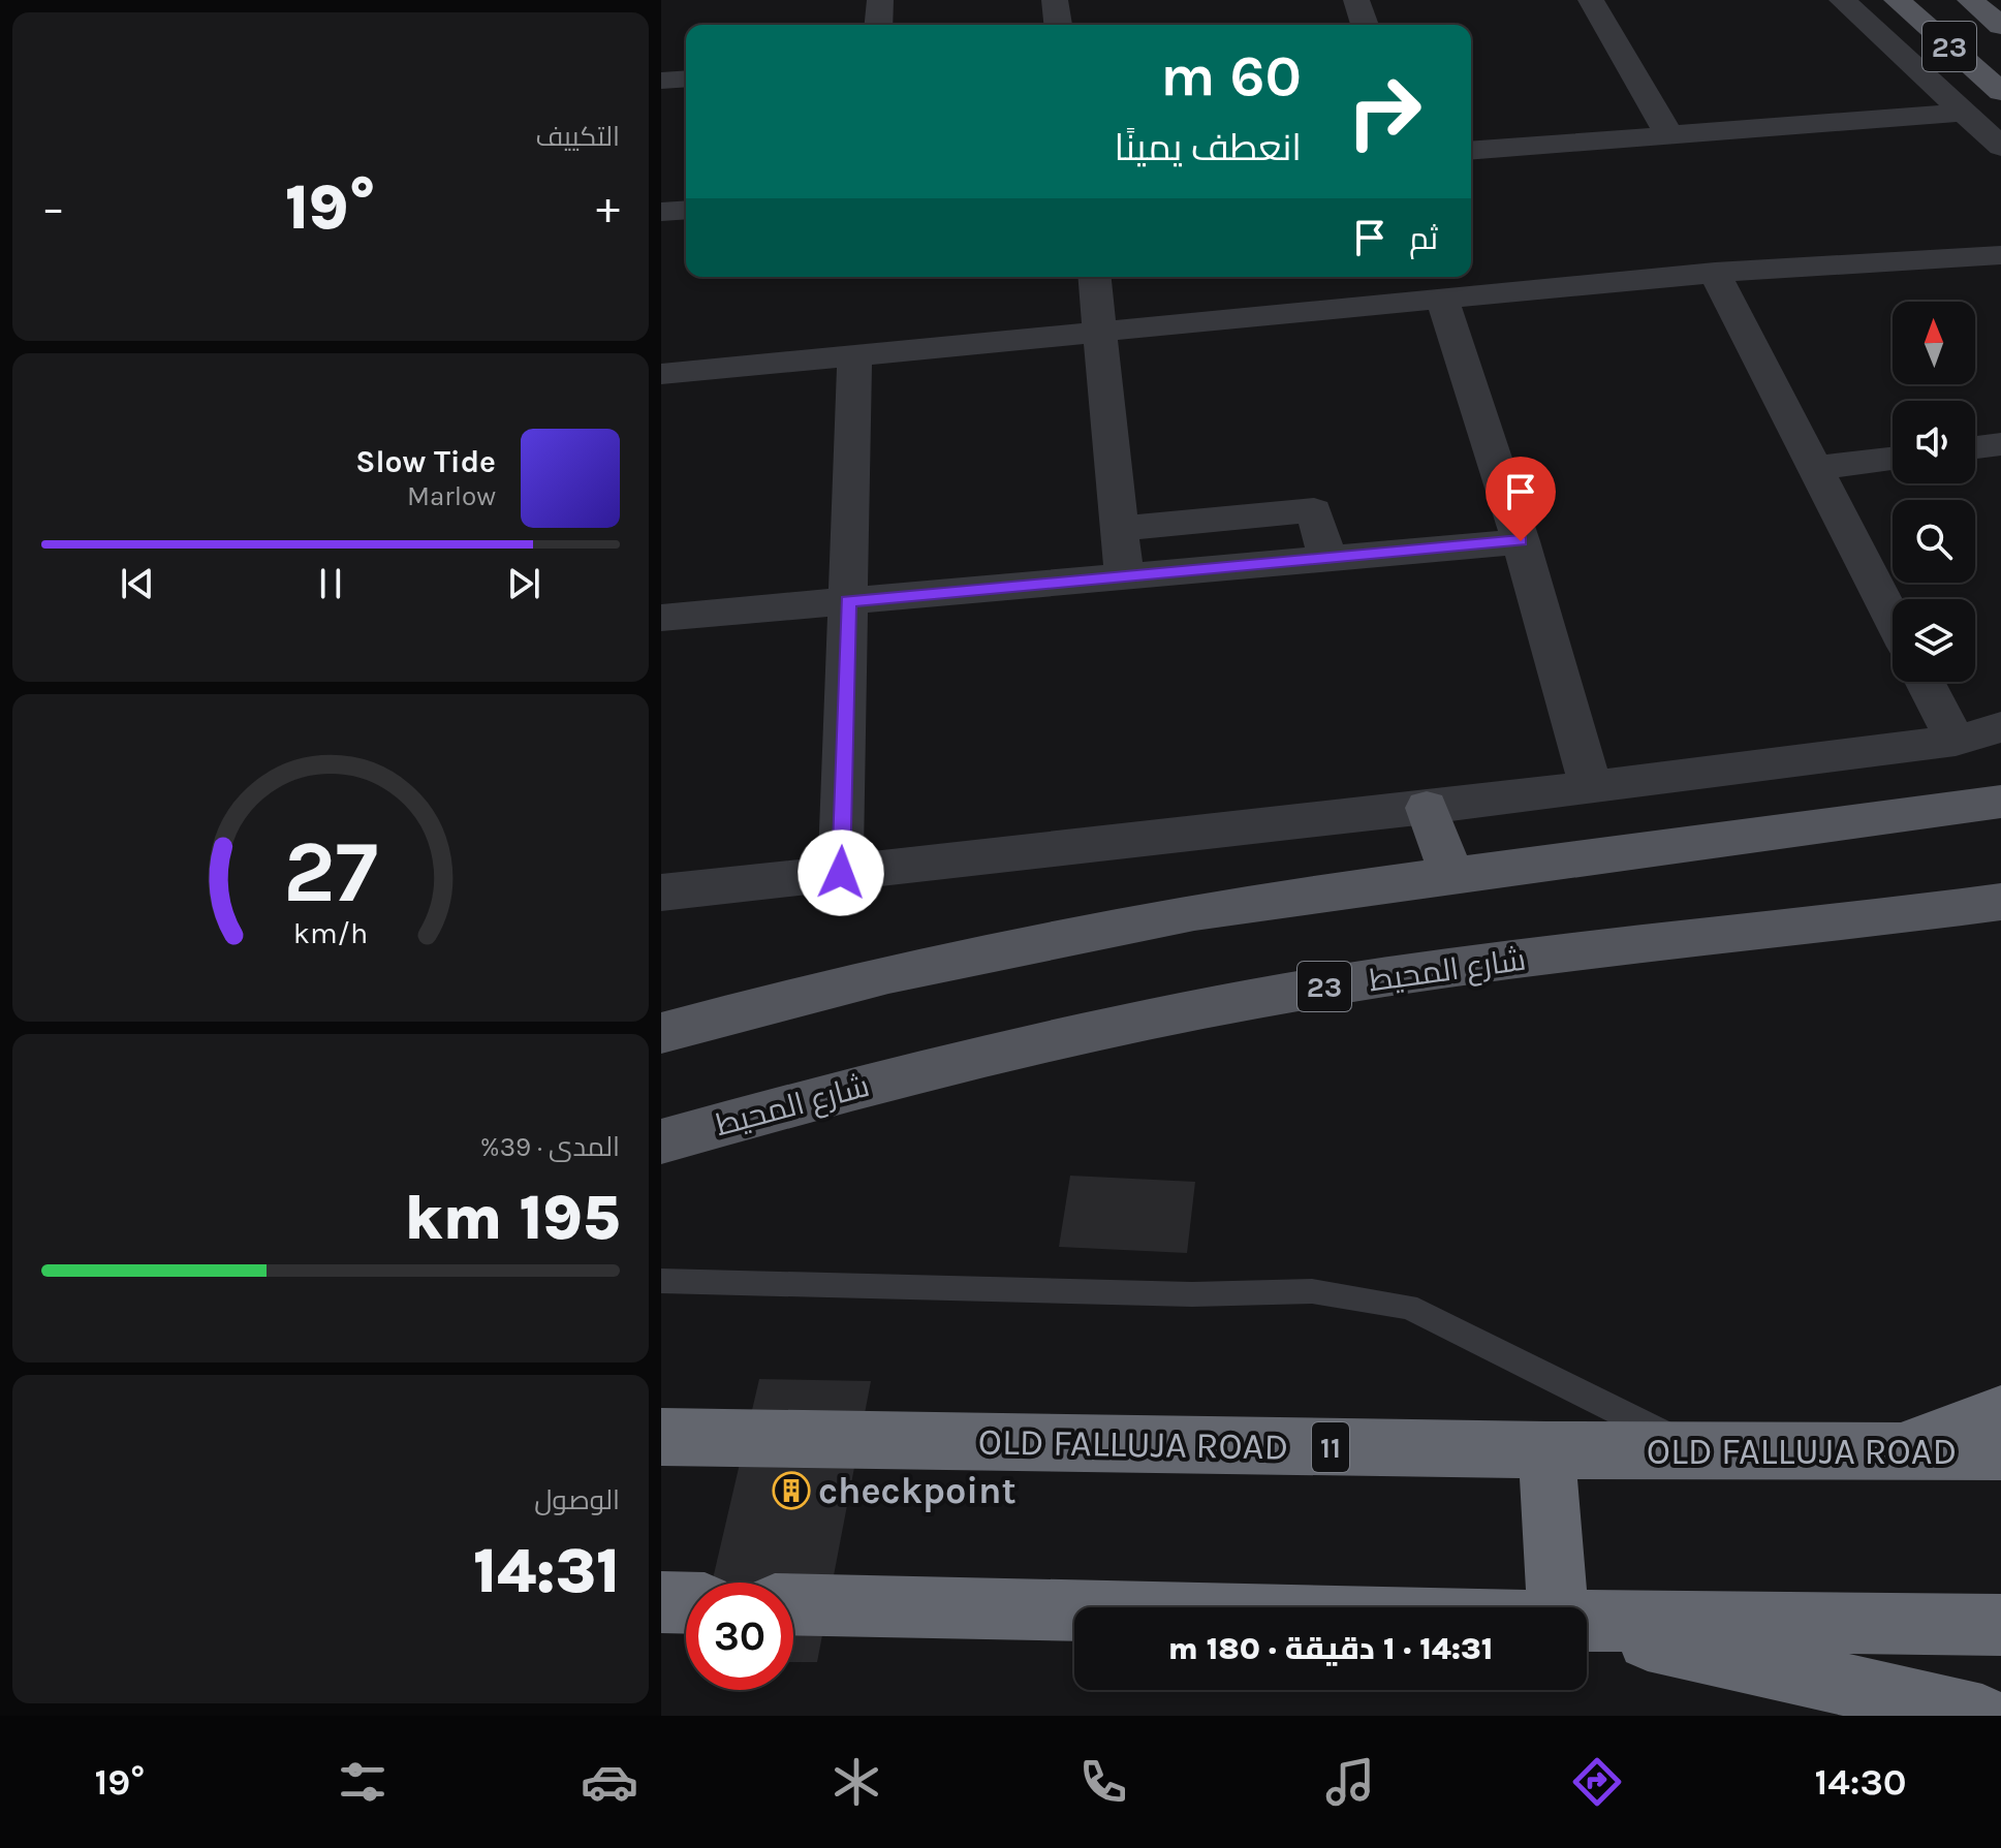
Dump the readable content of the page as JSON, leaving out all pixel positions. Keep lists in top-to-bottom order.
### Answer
{
  "streets": {
    "highway": ["OLD FALLUJA ROAD", "11"],
    "main road": ["23", "شارع المحيط"]
  },
  "places": {
    "building": ["checkpoint"]
  },
  "north": "top",
  "page": {
    "tile": [
      "التكييف",
      ["المدى · 39%", "195 km"],
      ["الوصول", "14:31"]
    ],
    "turn": ["60 m", "انعطف يمينًا"],
    "heat": ["−", "19°", "+"],
    "then": "ثم",
    "song": ["Slow Tide", "Marlow"],
    "limit": "30",
    "trip": "14:31 · 1 دقيقة · 180 m",
    "tabs": ["14:30", "19°"],
    "gauge": ["27", "km/h"]
  }
}
